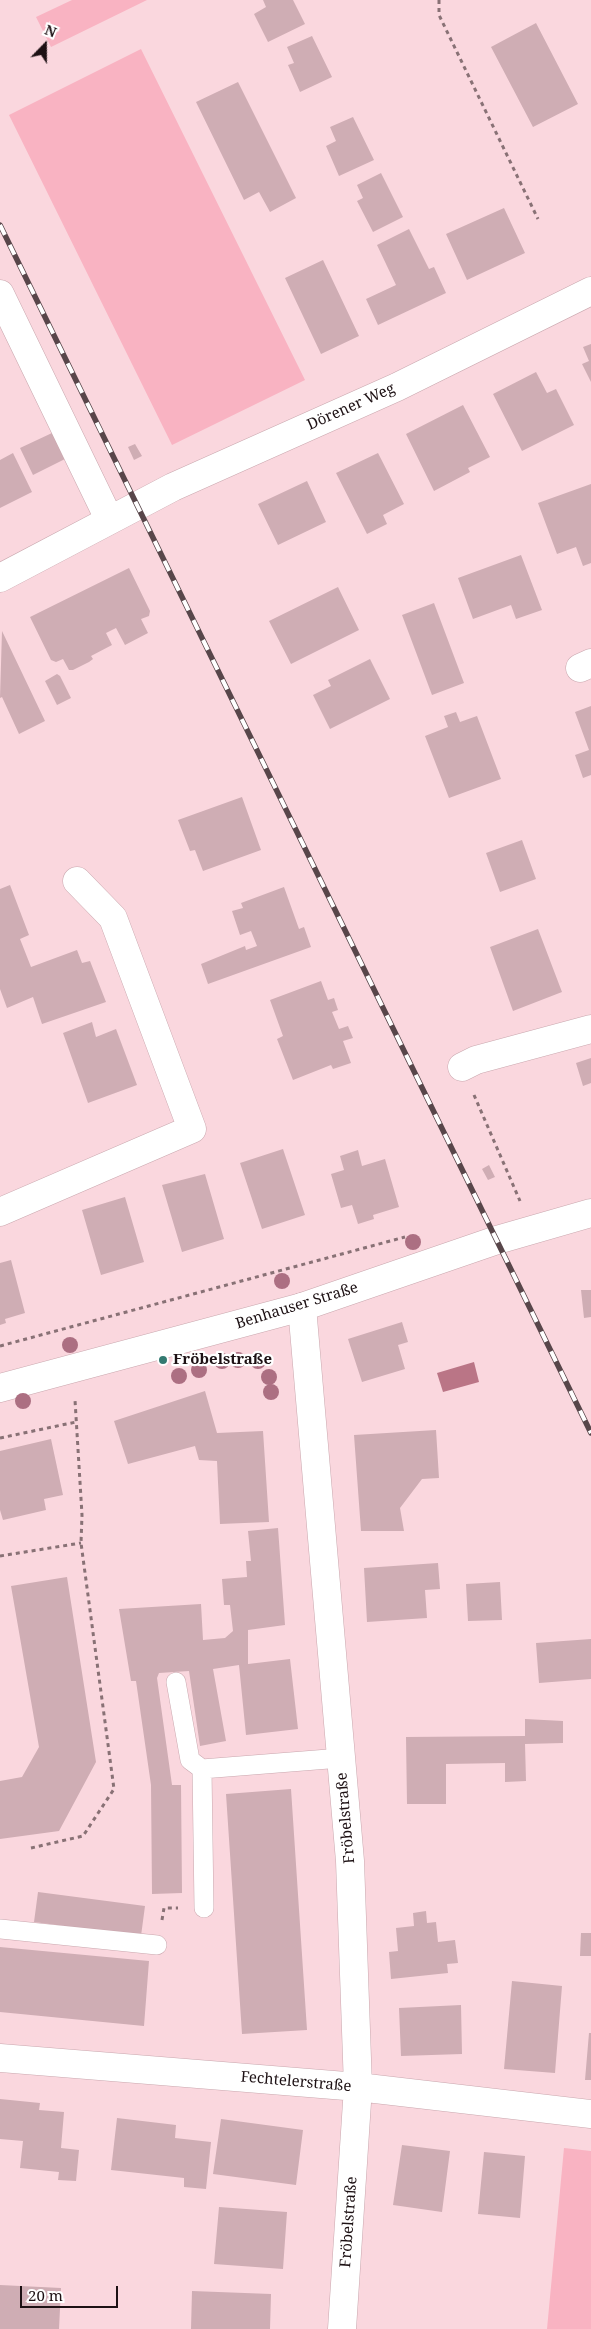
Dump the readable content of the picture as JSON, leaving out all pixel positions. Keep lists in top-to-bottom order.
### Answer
{
  "streets": {
    "street": [
      "Dörener Weg",
      "Benhauser Straße",
      "Fröbelstraße",
      "Fechtelerstraße"
    ]
  },
  "crossings": [
    ["Benhauser Straße", "Fröbelstraße"],
    ["Fröbelstraße", "Fechtelerstraße"]
  ],
  "places": ["Fröbelstraße"],
  "scale_bar": "20 m",
  "north": "top"
}
